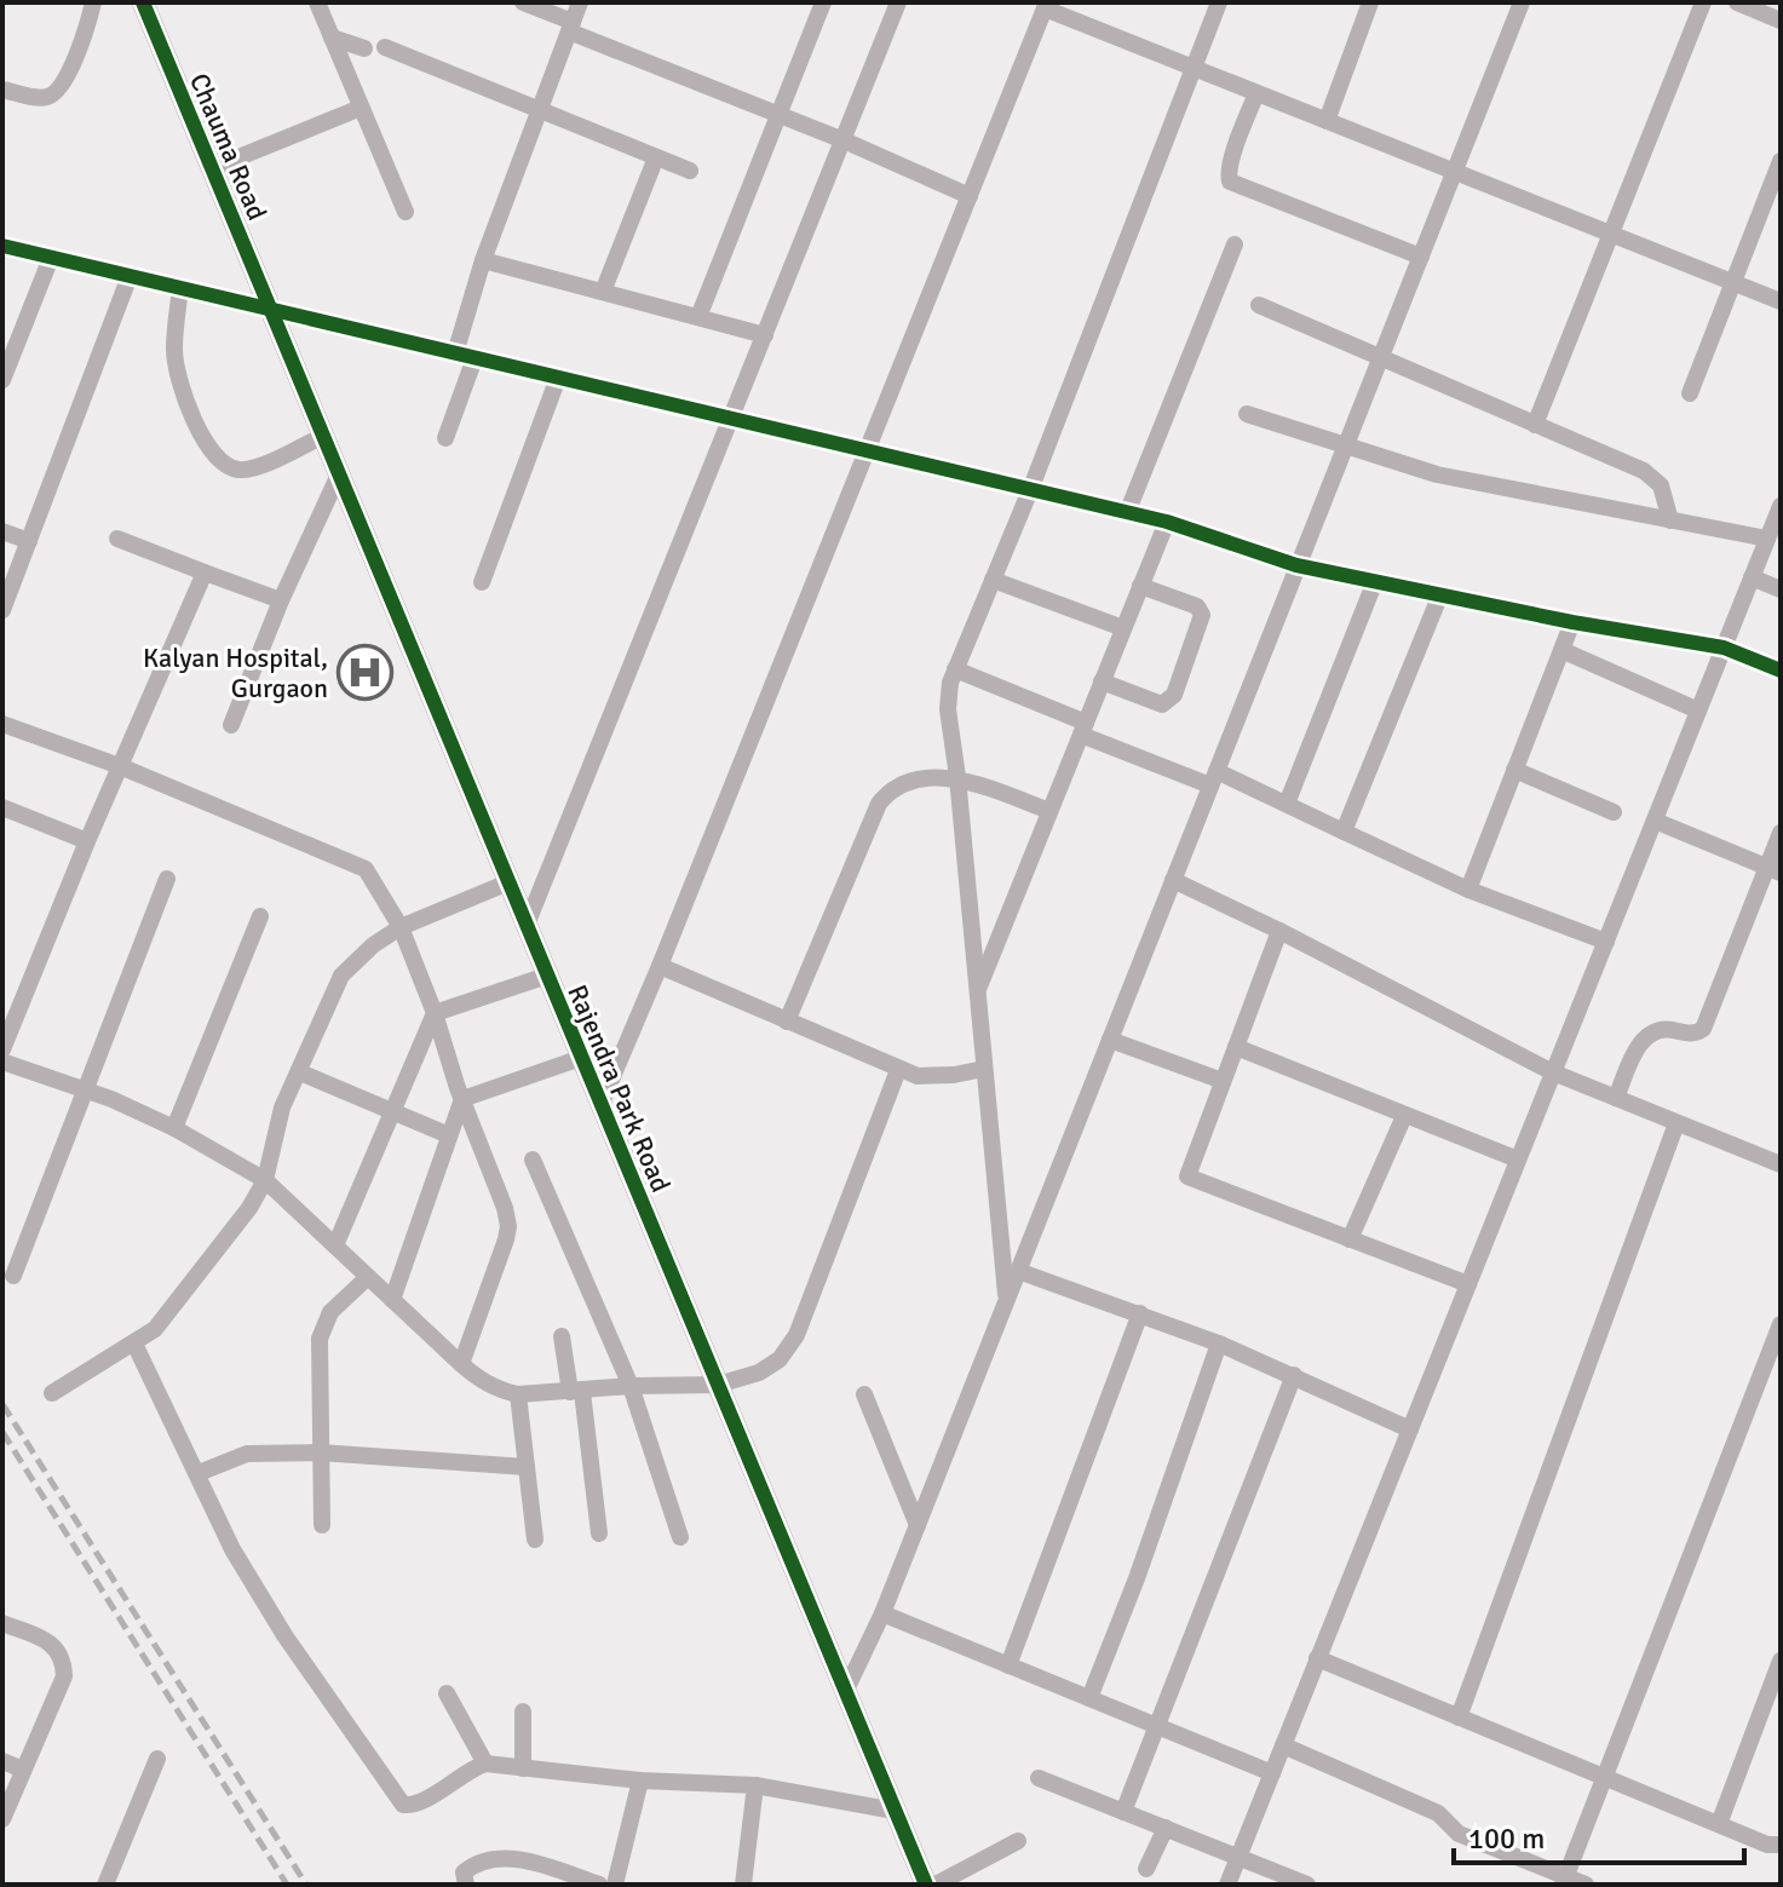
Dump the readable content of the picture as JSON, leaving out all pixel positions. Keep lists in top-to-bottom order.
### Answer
{
  "streets": {
    "street": ["Chauma Road", "Rajendra Park Road"]
  },
  "crossings": [
    ["Chauma Road", "Rajendra Park Road"]
  ],
  "places": {
    "hospital": ["Kalyan Hospital, Gurgaon"]
  },
  "scale_bar": "100 m"
}
